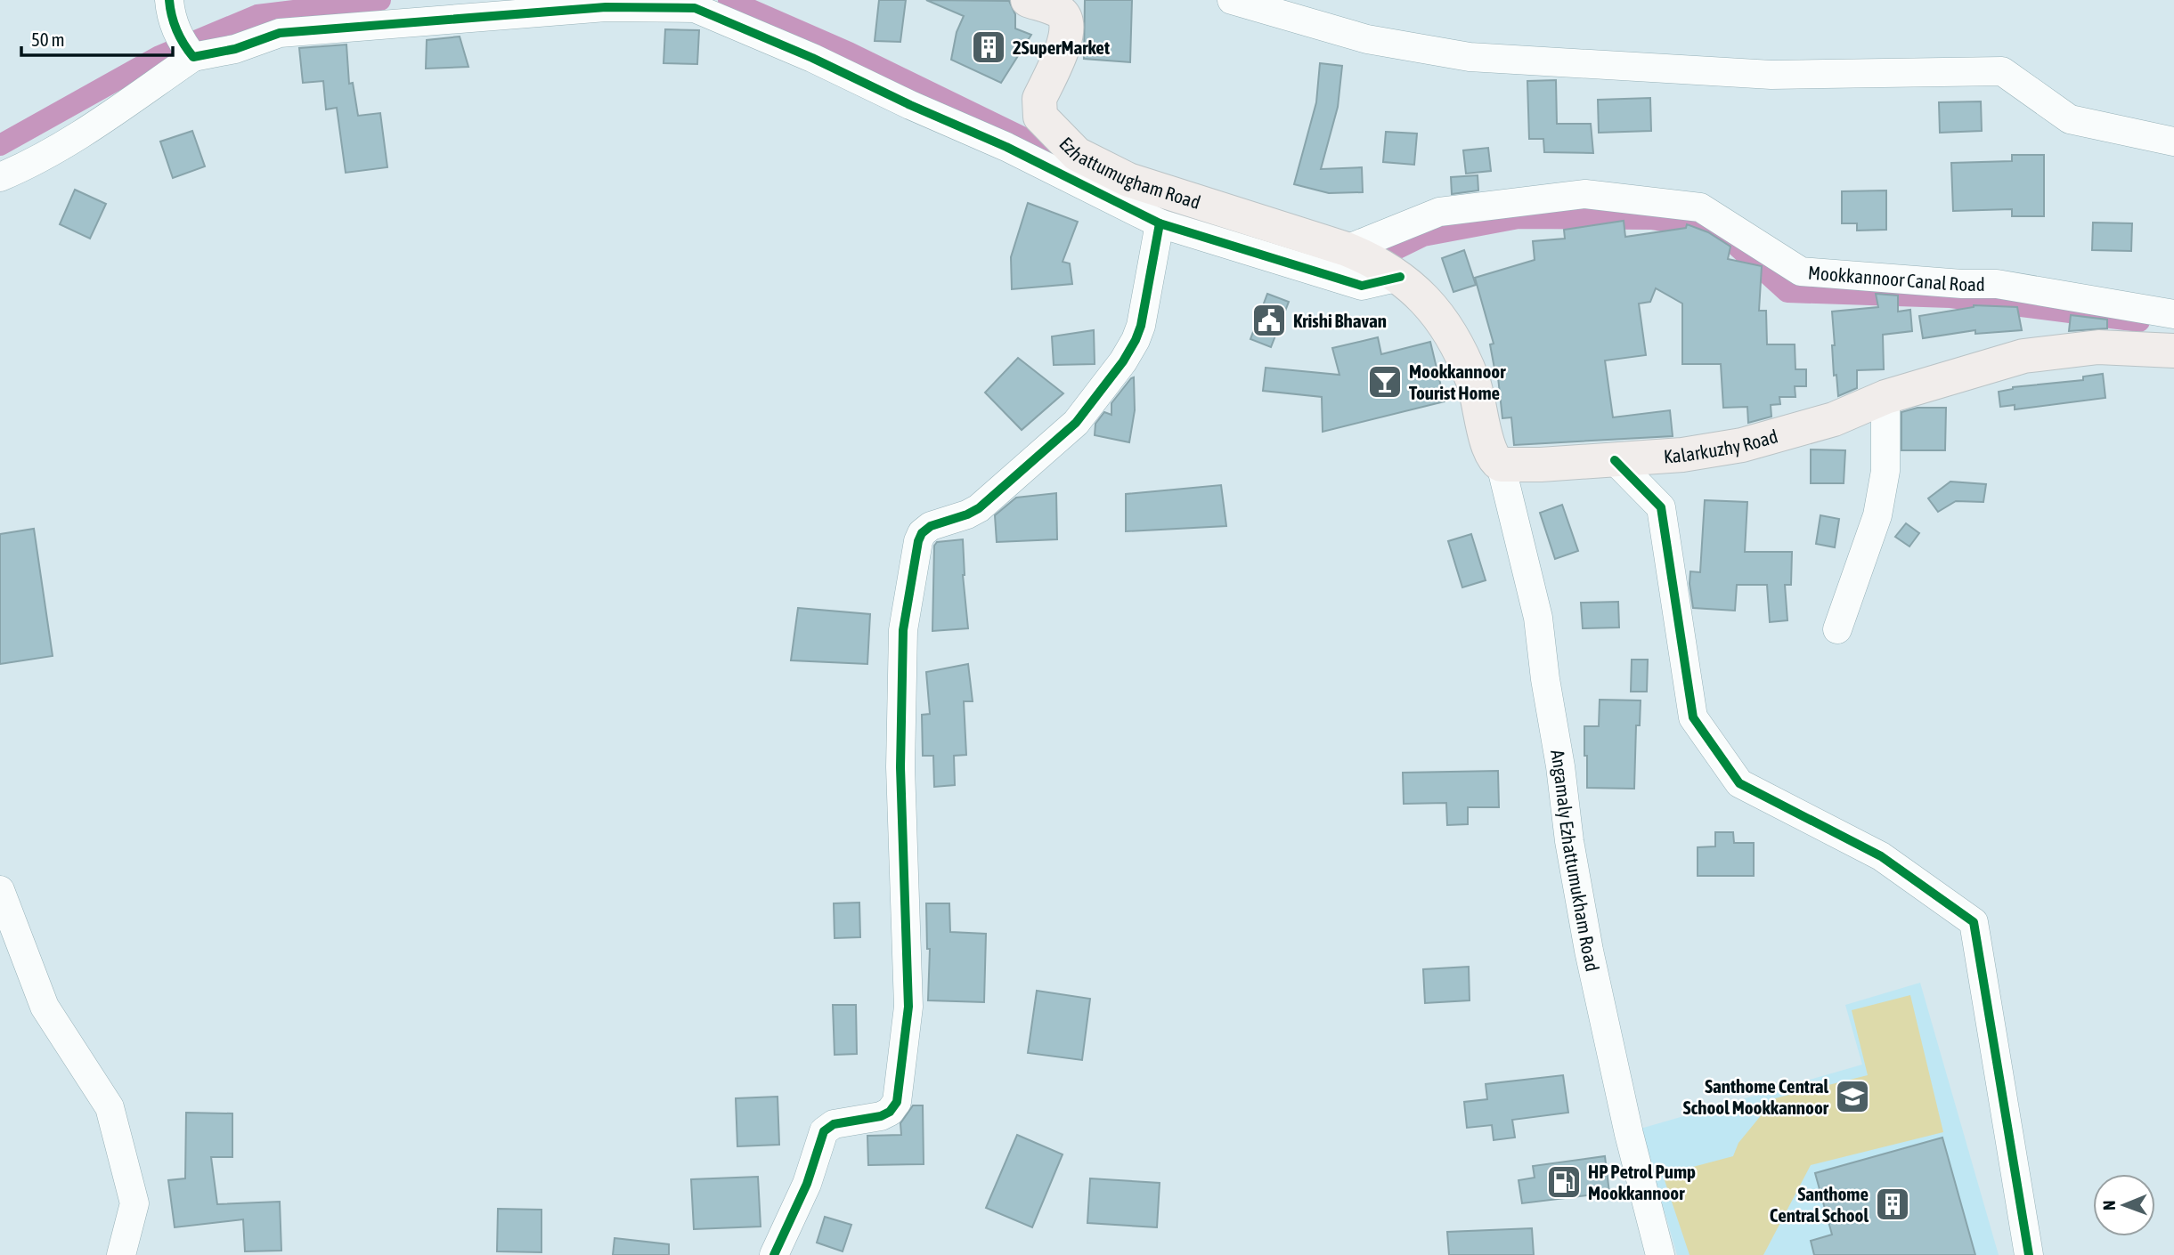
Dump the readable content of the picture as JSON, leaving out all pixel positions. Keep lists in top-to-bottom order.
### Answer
{
  "streets": {
    "main road": ["Ezhattumugham Road", "Kalarkuzhy Road"],
    "street": ["Mookkannoor Canal Road", "Angamaly Ezhattumukham Road"]
  },
  "crossings": [
    ["Ezhattumugham Road", "Mookkannoor Canal Road"],
    ["Kalarkuzhy Road", "Angamaly Ezhattumukham Road"]
  ],
  "places": {
    "building": ["2SuperMarket", "Santhome Central School"],
    "public building": ["Krishi Bhavan"],
    "bar": ["Mookkannoor Tourist Home"],
    "school or university": ["Santhome Central School Mookkannoor"],
    "fuel station": ["HP Petrol Pump Mookkannoor"]
  },
  "scale_bar": "50 m",
  "north": "left"
}
